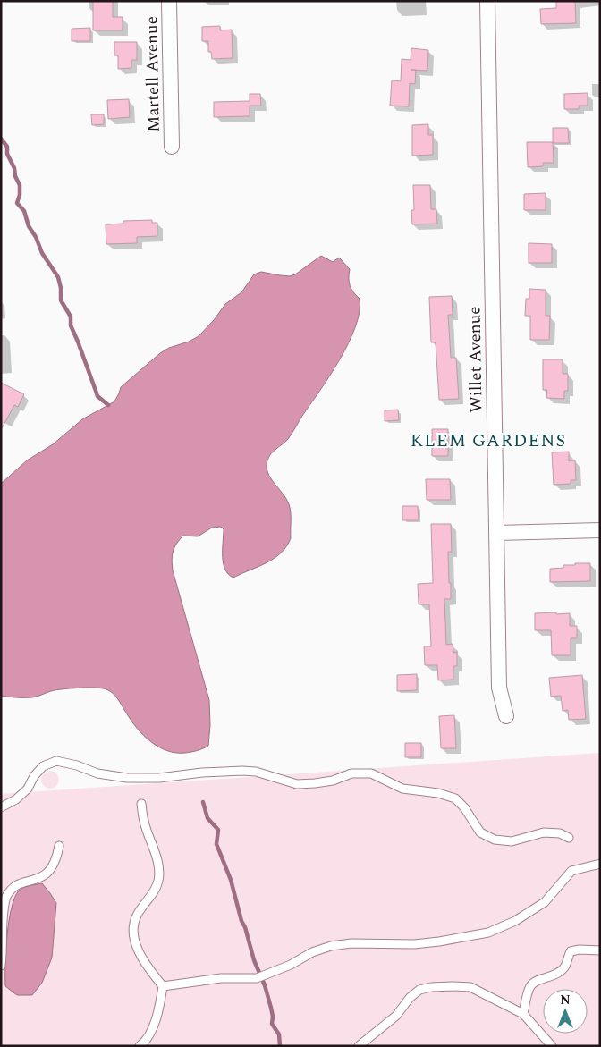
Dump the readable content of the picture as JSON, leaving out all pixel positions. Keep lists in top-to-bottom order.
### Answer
{
  "streets": {
    "street": ["Martell Avenue", "Willet Avenue"]
  },
  "districts": ["KLEM GARDENS"],
  "north": "top"
}
